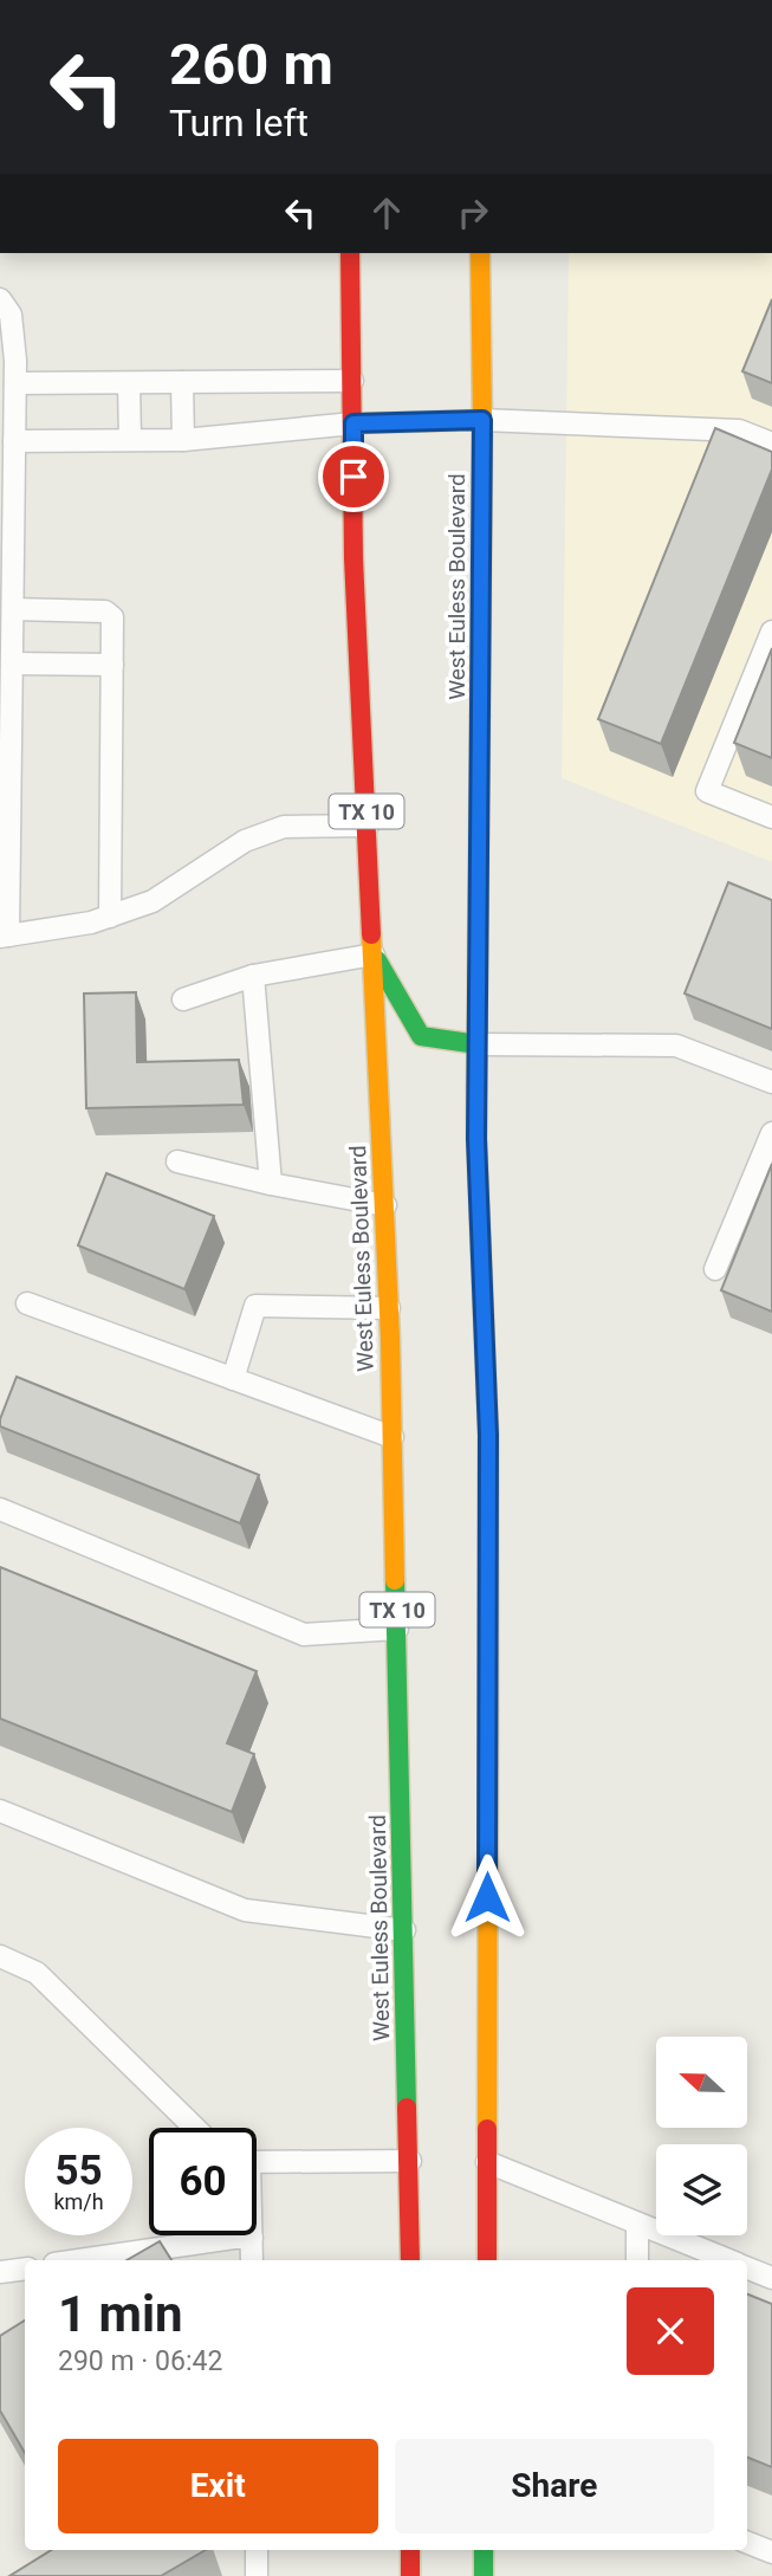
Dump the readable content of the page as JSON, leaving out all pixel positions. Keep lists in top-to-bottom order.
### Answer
{
  "streets": {
    "main road": ["West Euless Boulevard", "TX 10"]
  },
  "north": "left",
  "page": {
    "turn": ["260 m", "Turn left"],
    "speed": "55 km/h",
    "limit": "60",
    "heading": ["1 min", "290 m · 06:42"],
    "buttons": ["Exit", "Share"]
  }
}
